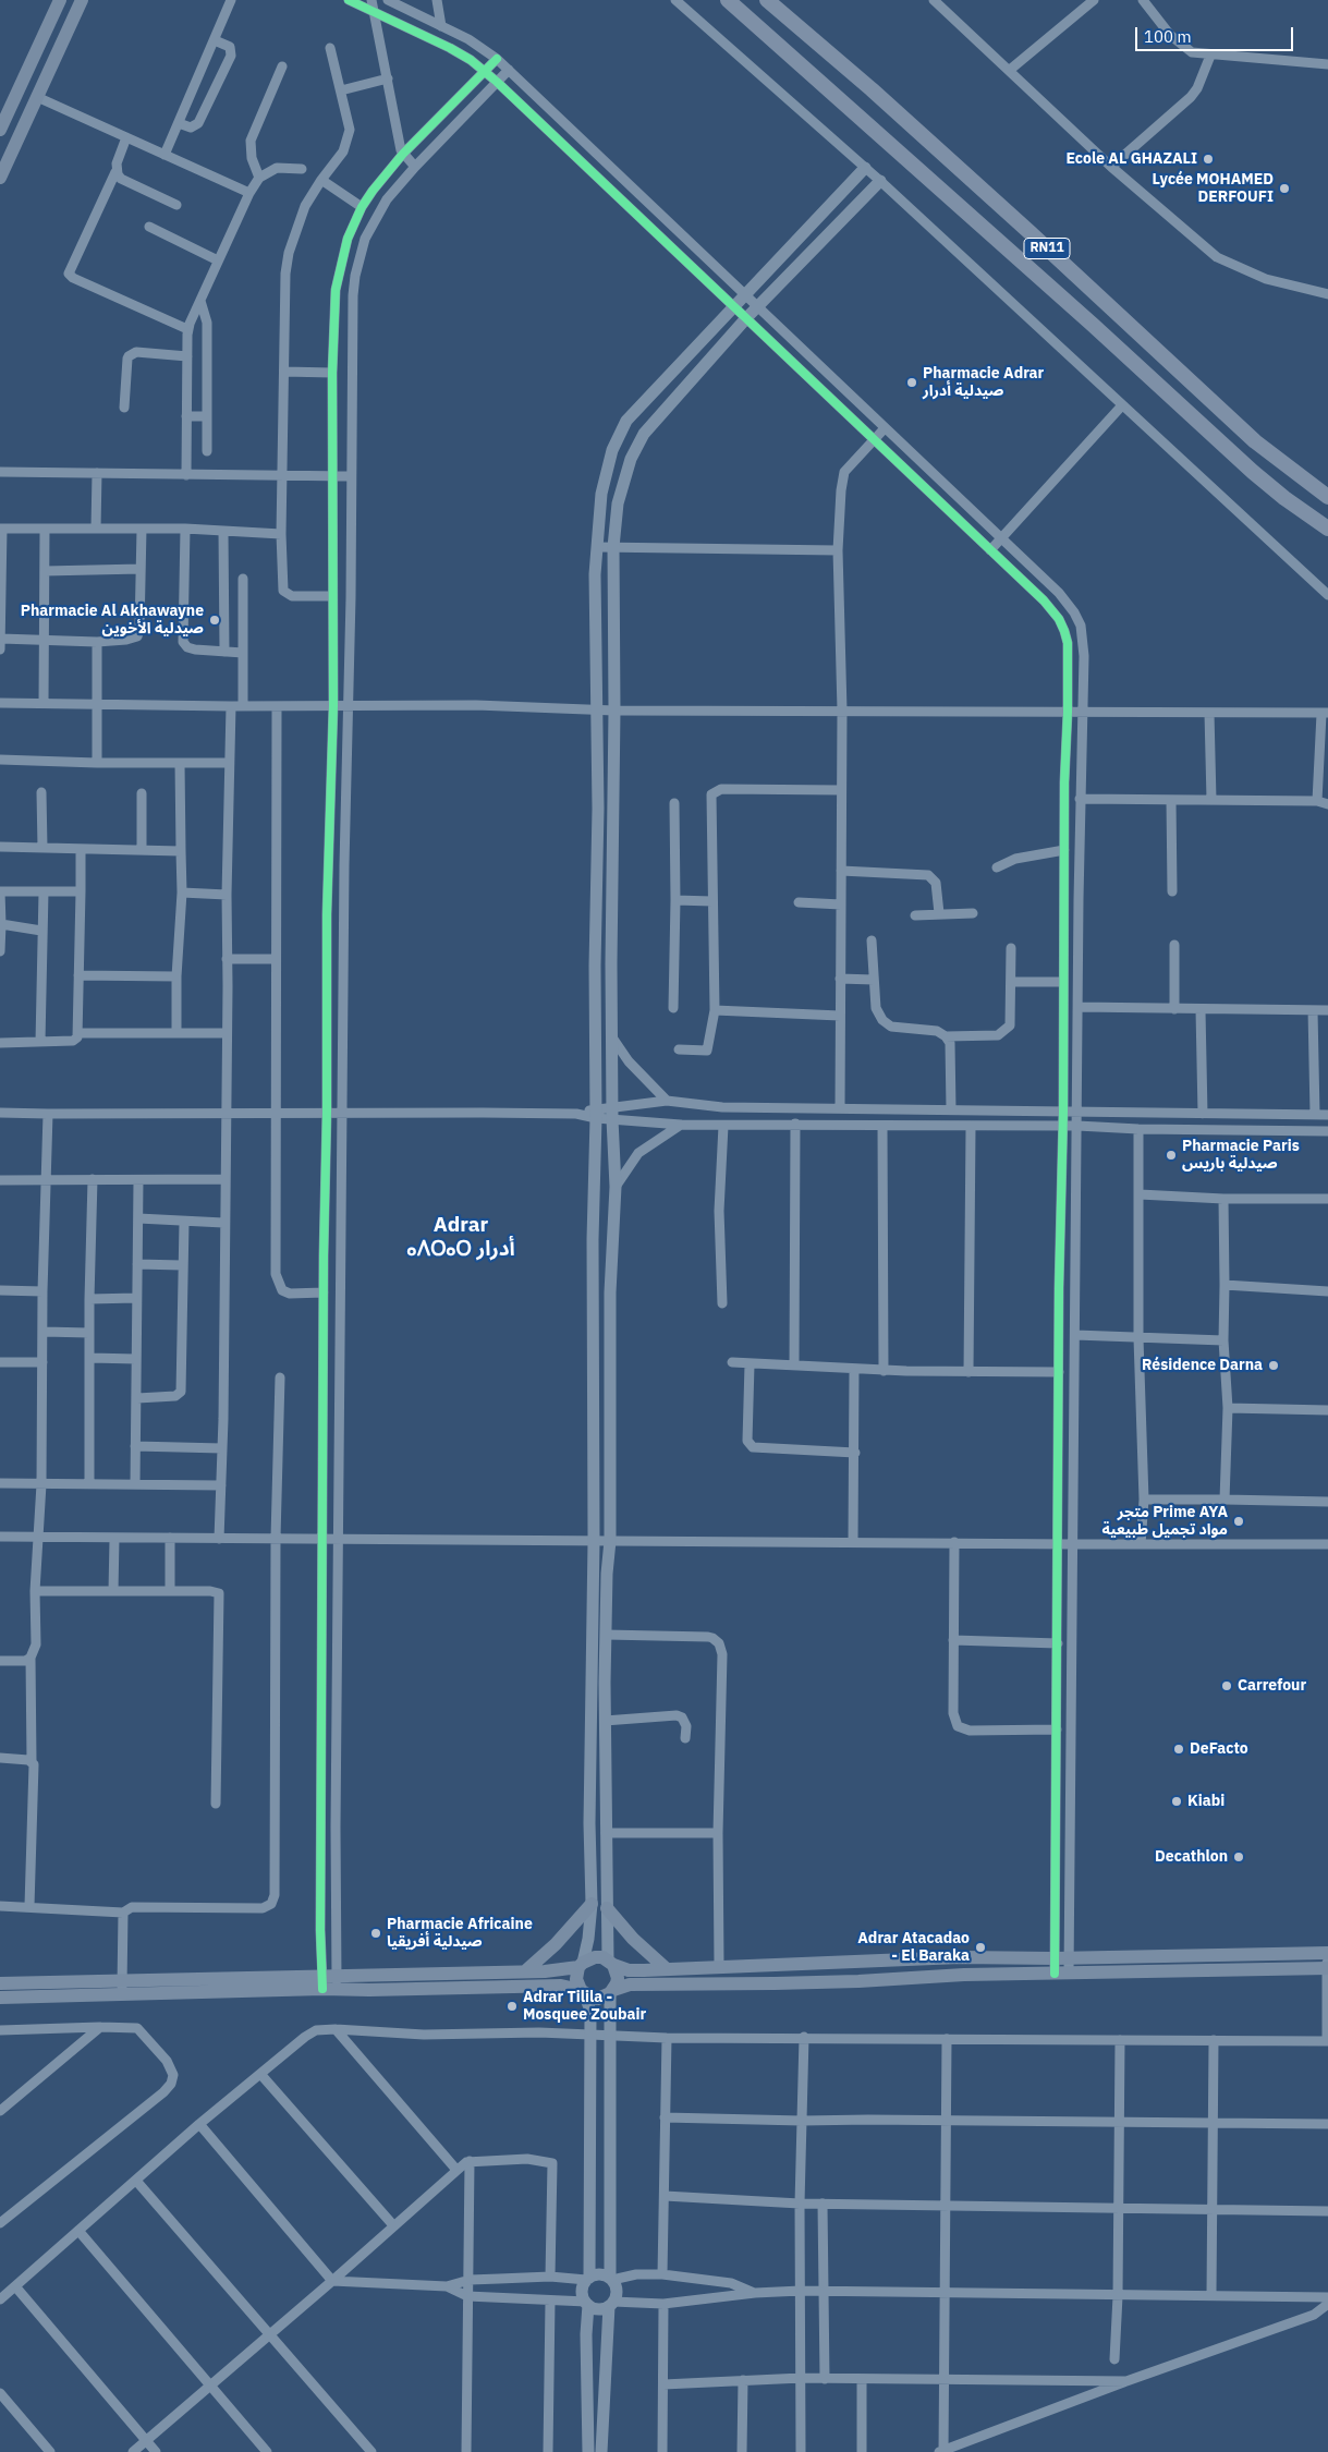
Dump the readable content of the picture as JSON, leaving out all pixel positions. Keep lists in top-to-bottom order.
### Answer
{
  "streets": {
    "highway": ["RN11"]
  },
  "districts": ["Adrar ⴰⴷⵔⴰⵔ أدرار"],
  "places": [
    "Ecole AL GHAZALI",
    "Lycée MOHAMED DERFOUFI",
    "Pharmacie Adrar صيدلية أدرار",
    "Pharmacie Al Akhawayne صيدلية الأخوين",
    "Pharmacie Paris صيدلية باريس",
    "Résidence Darna",
    "متجر Prime AYA مواد تجميل طبيعية",
    "Carrefour",
    "DeFacto",
    "Kiabi",
    "Decathlon",
    "Pharmacie Africaine صيدلية أفريقيا",
    "Adrar Atacadao - El Baraka",
    "Adrar Tilila - Mosquee Zoubair"
  ],
  "scale_bar": "100 m"
}
